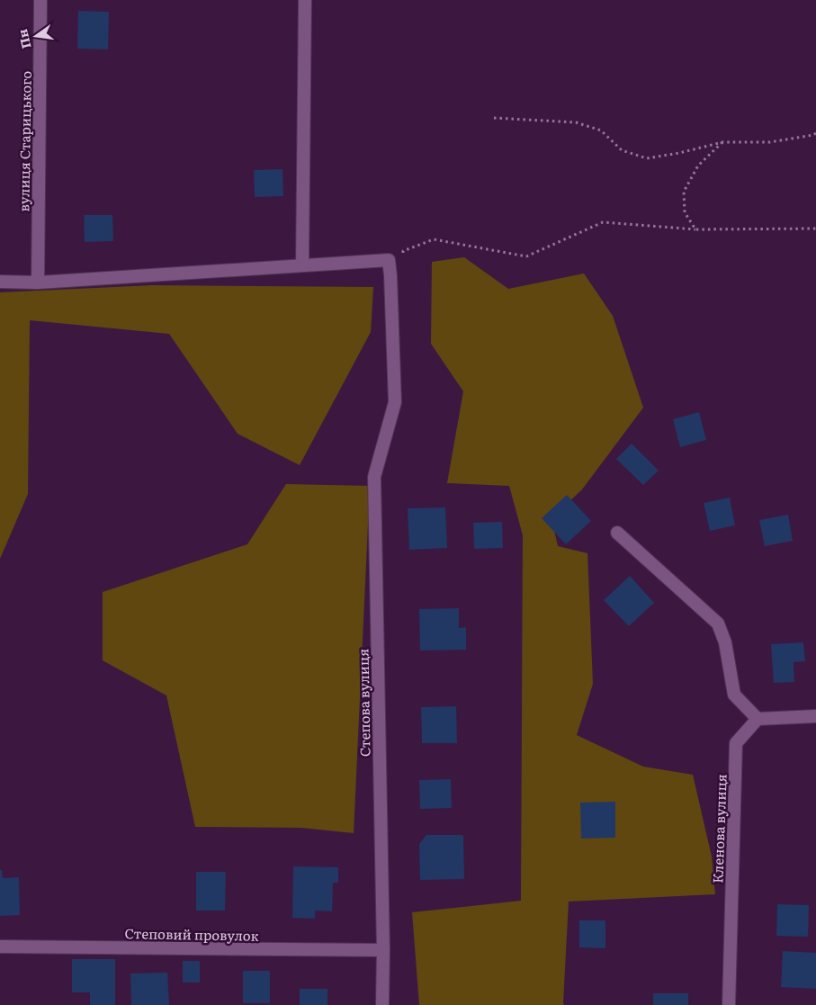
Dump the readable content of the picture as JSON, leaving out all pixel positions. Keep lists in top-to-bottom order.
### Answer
{
  "streets": {
    "street": [
      "вулиця Старицького",
      "Степова вулиця",
      "Кленова вулиця",
      "Степовий провулок"
    ]
  },
  "crossings": [
    ["Степова вулиця", "Степовий провулок"]
  ],
  "north": "left"
}
